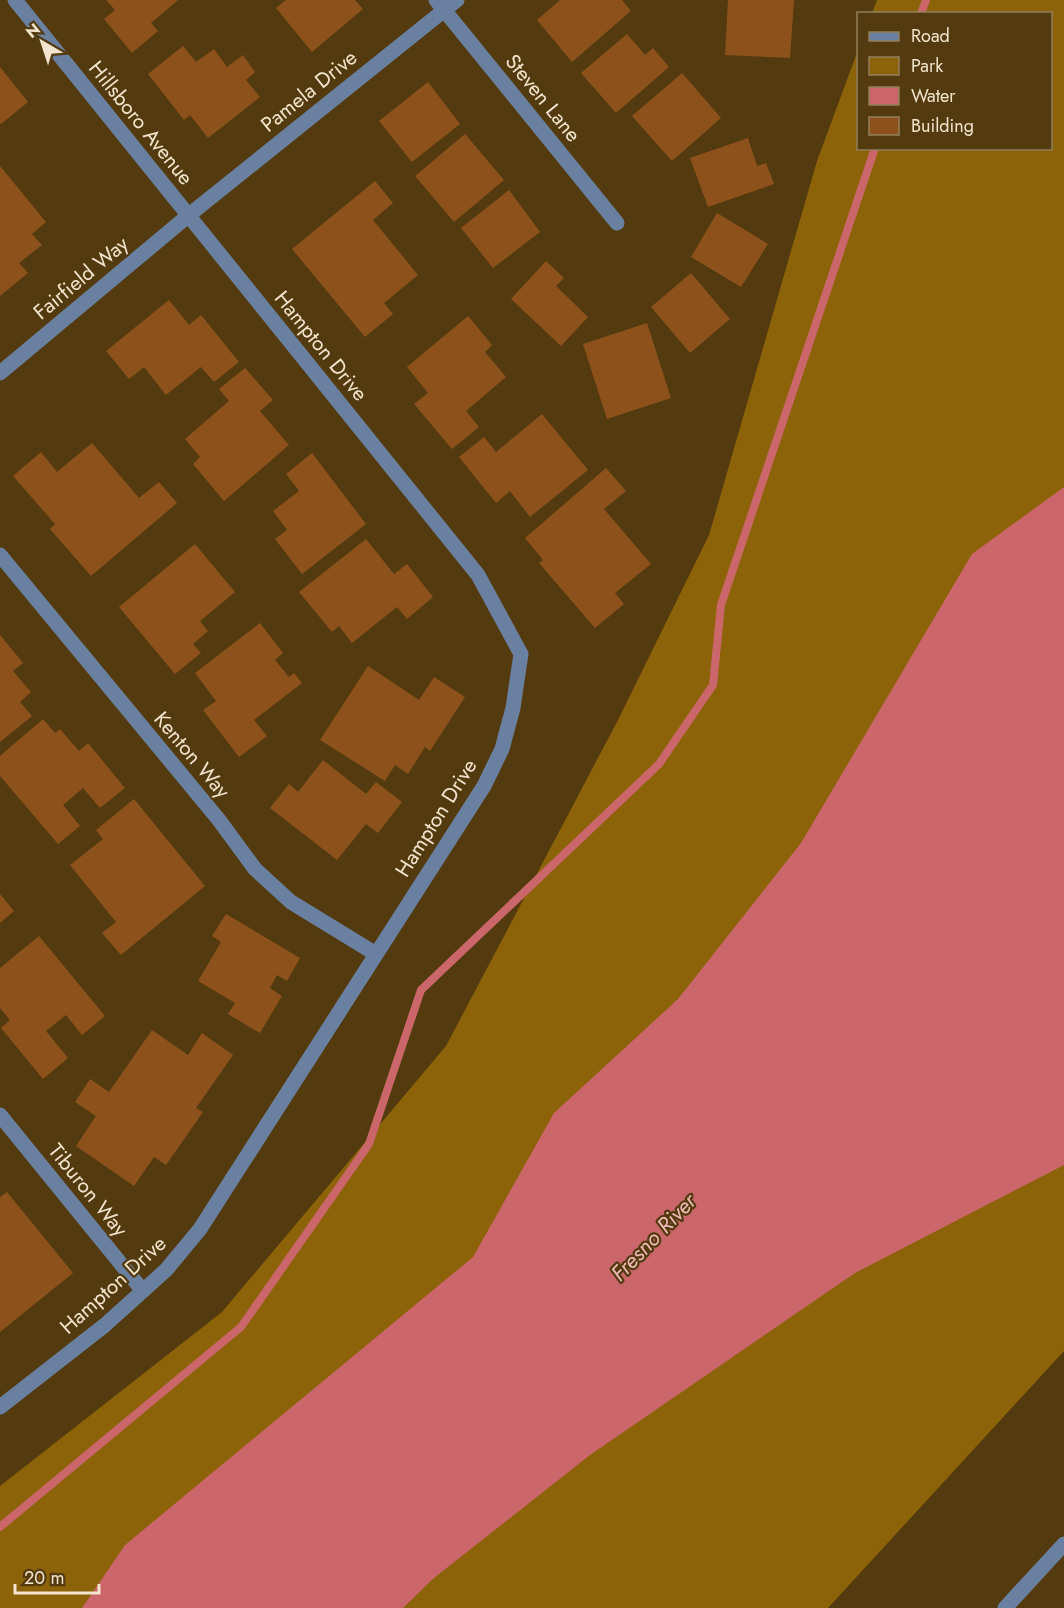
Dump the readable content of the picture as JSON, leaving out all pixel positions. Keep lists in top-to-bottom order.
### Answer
{
  "streets": {
    "street": [
      "Pamela Drive",
      "Steven Lane",
      "Hillsboro Avenue",
      "Fairfield Way",
      "Hampton Drive",
      "Kenton Way",
      "Tiburon Way"
    ]
  },
  "crossings": [
    ["Pamela Drive", "Steven Lane"],
    ["Pamela Drive", "Hillsboro Avenue"],
    ["Pamela Drive", "Fairfield Way"],
    ["Pamela Drive", "Hampton Drive"],
    ["Hillsboro Avenue", "Fairfield Way"],
    ["Hillsboro Avenue", "Hampton Drive"],
    ["Fairfield Way", "Hampton Drive"],
    ["Hampton Drive", "Kenton Way"],
    ["Hampton Drive", "Tiburon Way"]
  ],
  "water": ["Fresno River"],
  "legend": [
    "Road",
    "Park",
    "Water",
    "Building"
  ],
  "scale_bar": "20 m",
  "north": "top left"
}
